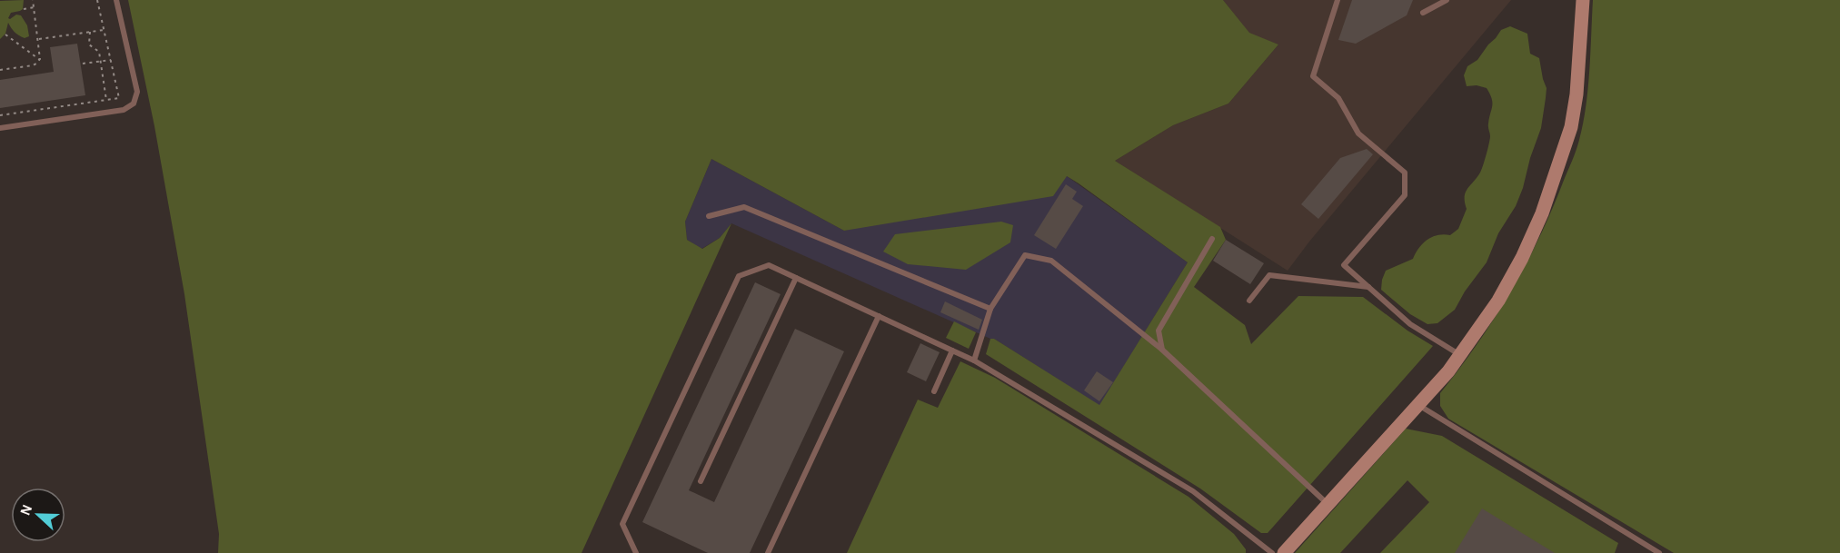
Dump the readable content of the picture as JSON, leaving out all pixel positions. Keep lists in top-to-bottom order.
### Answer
{
  "north": "left"
}
